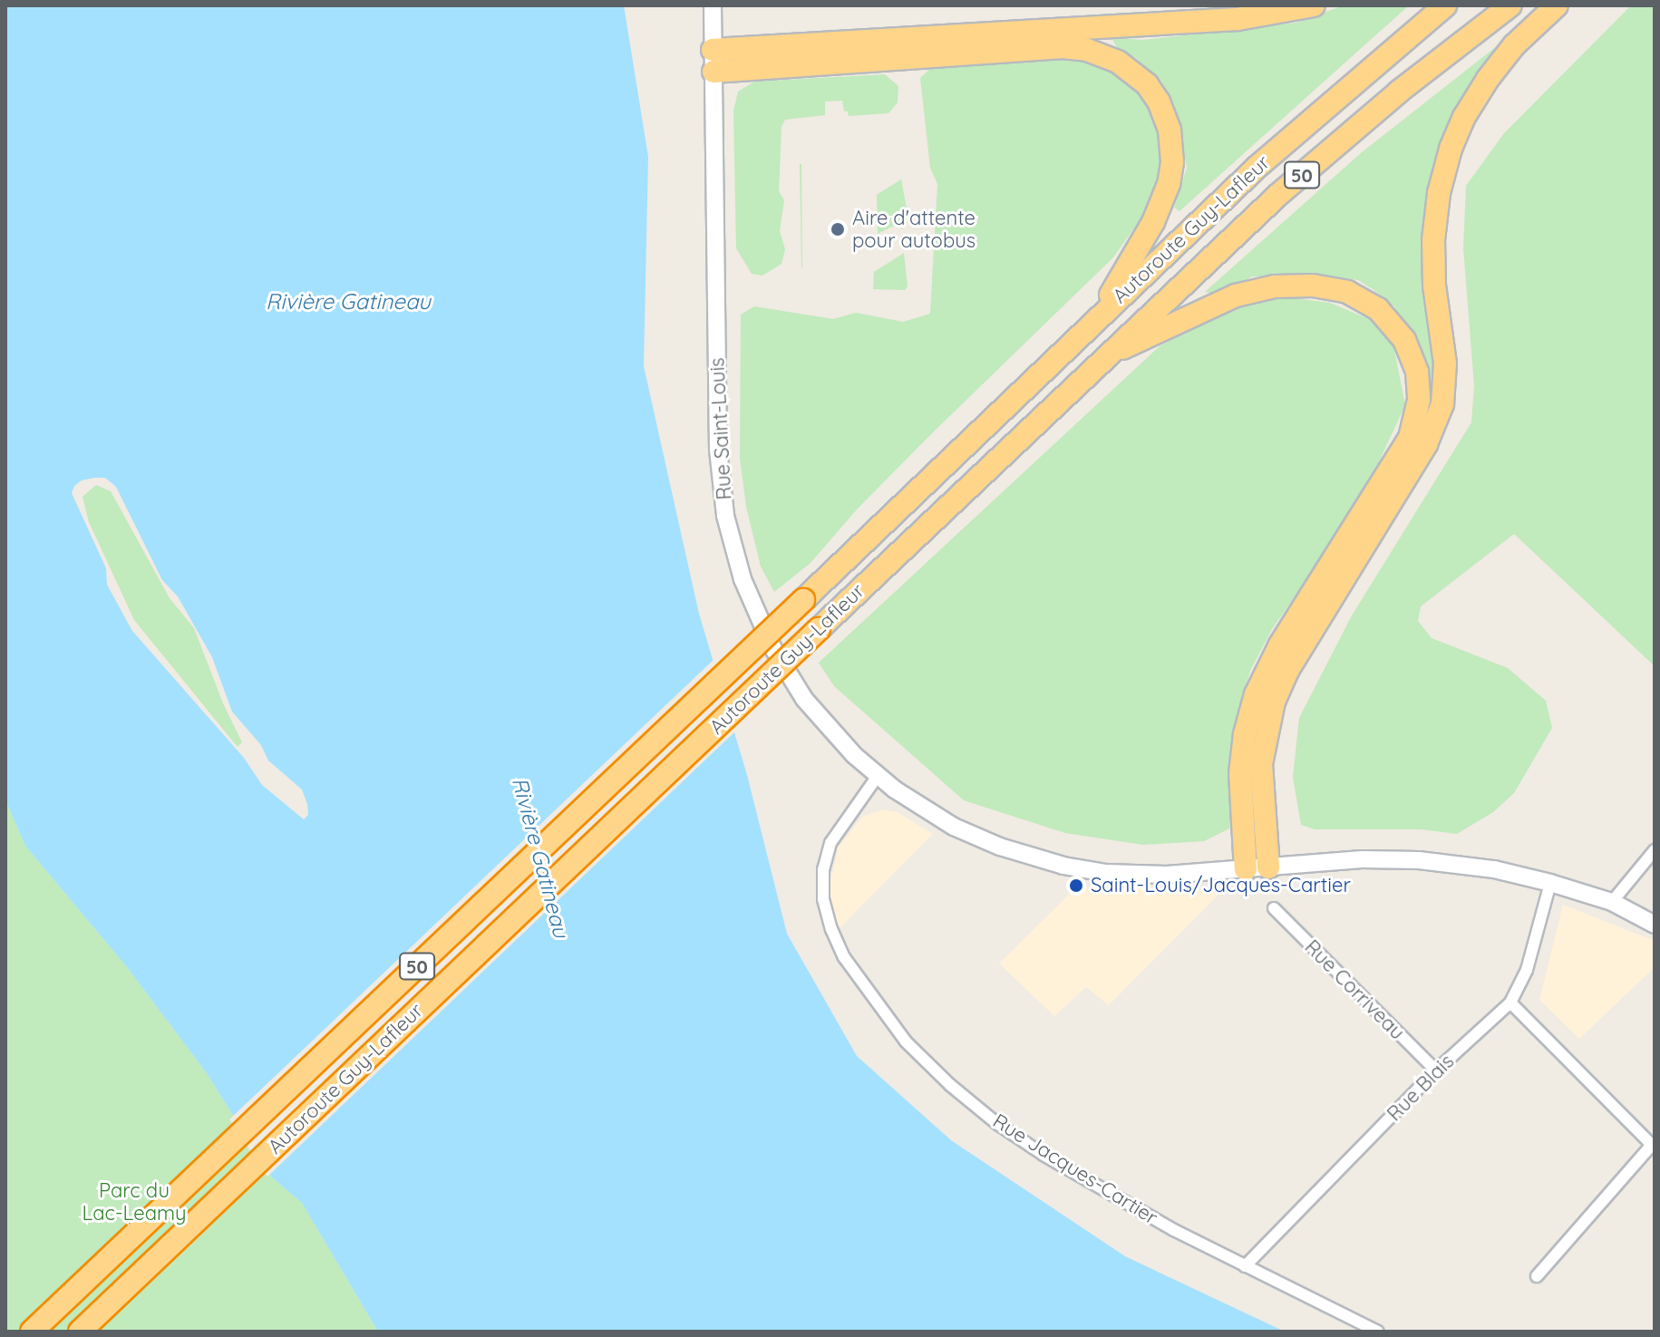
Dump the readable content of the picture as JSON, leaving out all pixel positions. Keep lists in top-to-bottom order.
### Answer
{
  "streets": {
    "highway": ["50", "Autoroute Guy-Lafleur"],
    "main road": ["Rue Saint-Louis"],
    "street": ["Rue Corriveau", "Rue Blais", "Rue Jacques-Cartier"]
  },
  "crossings": [
    ["Rue Saint-Louis", "Rue Blais"],
    ["Rue Saint-Louis", "Rue Jacques-Cartier"],
    ["Rue Corriveau", "Rue Blais"],
    ["Rue Blais", "Rue Jacques-Cartier"]
  ],
  "water": ["Rivière Gatineau"],
  "parks": ["Parc du Lac-Leamy"],
  "places": ["Aire d'attente pour autobus", "Saint-Louis/Jacques-Cartier"]
}
